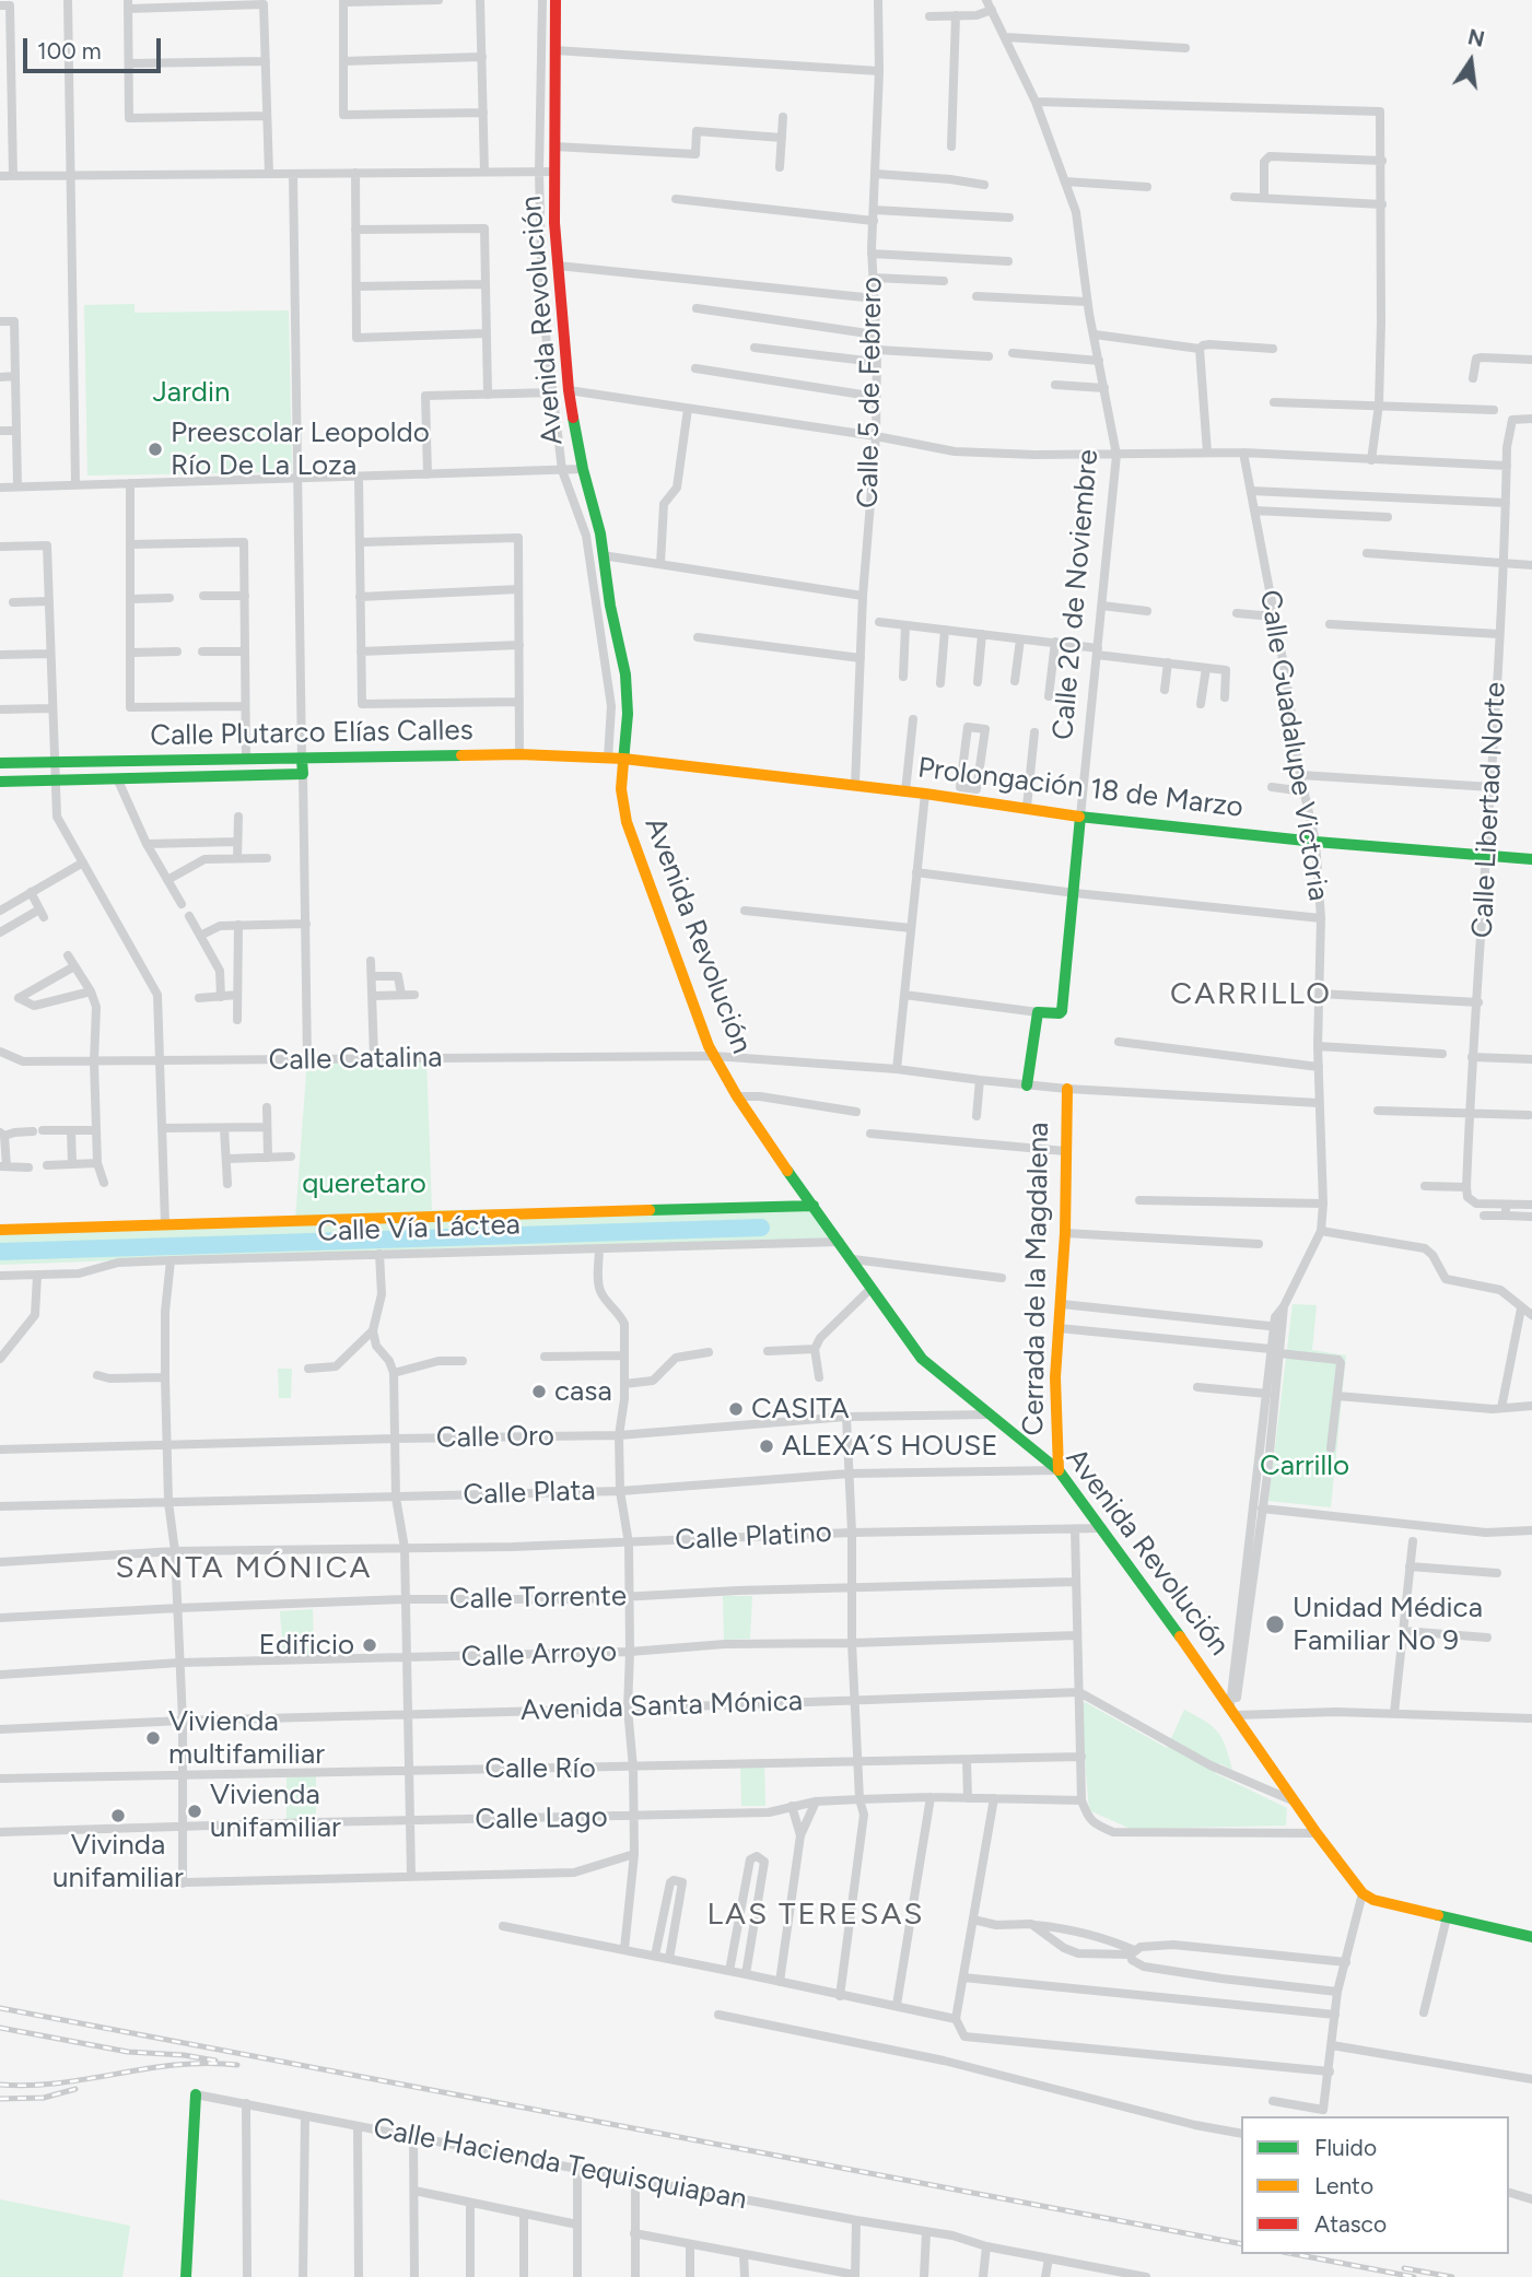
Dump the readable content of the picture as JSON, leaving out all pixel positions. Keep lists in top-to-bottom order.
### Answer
{
  "streets": {
    "street": [
      "Avenida Revolución",
      "Calle 5 de Febrero",
      "Calle 20 de Noviembre",
      "Calle Plutarco Elías Calles",
      "Calle Guadalupe Victoria",
      "Prolongación 18 de Marzo",
      "Calle Libertad Norte",
      "Calle Catalina",
      "Calle Vía Láctea",
      "Cerrada de la Magdalena",
      "Calle Oro",
      "Calle Plata",
      "Calle Platino",
      "Calle Torrente",
      "Calle Arroyo",
      "Avenida Santa Mónica",
      "Calle Río",
      "Calle Lago",
      "Calle Hacienda Tequisquiapan"
    ]
  },
  "crossings": [
    ["Avenida Revolución", "Calle Plutarco Elías Calles"],
    ["Avenida Revolución", "Calle Guadalupe Victoria"],
    ["Avenida Revolución", "Prolongación 18 de Marzo"],
    ["Avenida Revolución", "Calle Catalina"],
    ["Avenida Revolución", "Calle Vía Láctea"],
    ["Avenida Revolución", "Cerrada de la Magdalena"],
    ["Avenida Revolución", "Calle Oro"],
    ["Avenida Revolución", "Calle Plata"],
    ["Avenida Revolución", "Calle Platino"],
    ["Calle 5 de Febrero", "Prolongación 18 de Marzo"],
    ["Calle 20 de Noviembre", "Prolongación 18 de Marzo"],
    ["Calle Plutarco Elías Calles", "Prolongación 18 de Marzo"],
    ["Calle Guadalupe Victoria", "Prolongación 18 de Marzo"],
    ["Calle Guadalupe Victoria", "Calle Catalina"],
    ["Prolongación 18 de Marzo", "Calle Libertad Norte"],
    ["Calle Catalina", "Cerrada de la Magdalena"],
    ["Cerrada de la Magdalena", "Calle Plata"]
  ],
  "districts": ["CARRILLO", "SANTA MÓNICA", "LAS TERESAS"],
  "parks": ["Jardin", "queretaro", "Carrillo"],
  "places": [
    "Preescolar Leopoldo Río De La Loza",
    "casa",
    "CASITA",
    "ALEXA´S HOUSE",
    "Unidad Médica Familiar No 9",
    "Edificio",
    "Vivienda multifamiliar",
    "Vivienda unifamiliar",
    "Vivinda unifamiliar"
  ],
  "legend": ["Fluido", "Lento", "Atasco"],
  "scale_bar": "100 m",
  "north": "top"
}
